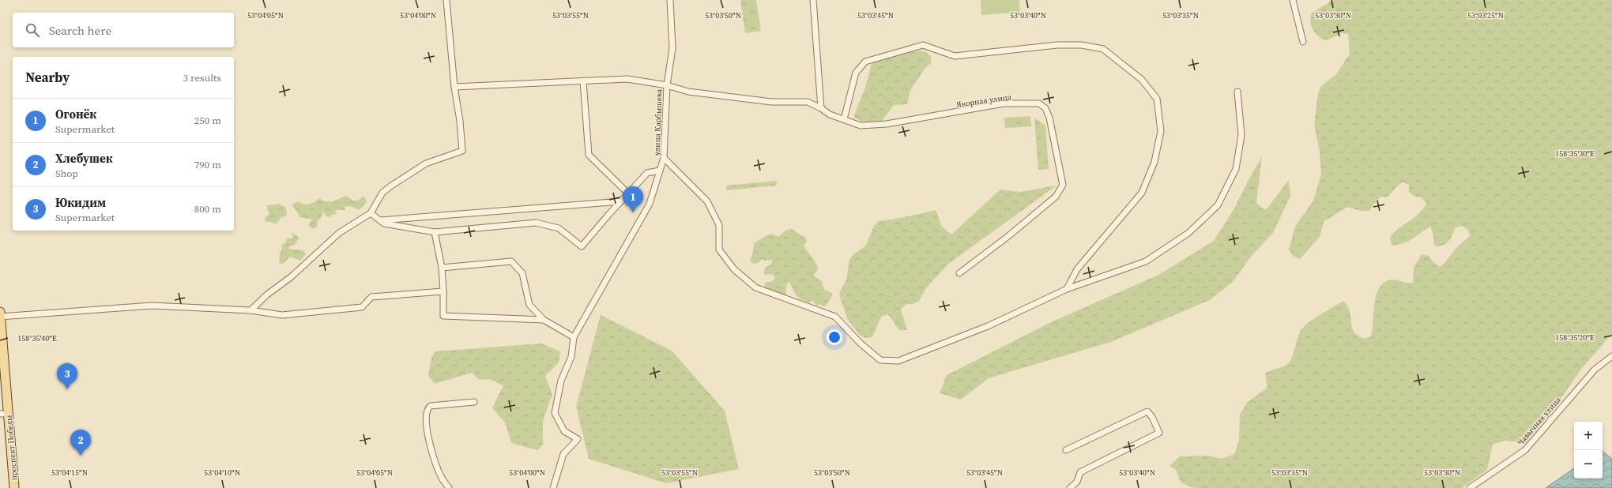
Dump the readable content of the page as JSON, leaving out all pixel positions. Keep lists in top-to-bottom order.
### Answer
{
  "streets": {
    "main road": ["проспект Победы"],
    "street": ["Якорная улица", "улица Карбышева", "Чавычная улица"]
  },
  "crossings": [
    ["Якорная улица", "улица Карбышева"]
  ],
  "page": {
    "search": "Search here",
    "heading": ["Nearby", "3 results"],
    "list": [
      {
        "mark": "1",
        "name": "Огонёк",
        "note": "Supermarket",
        "value": "250 m"
      },
      {
        "mark": "2",
        "name": "Хлебушек",
        "note": "Shop",
        "value": "790 m"
      },
      {
        "mark": "3",
        "name": "Юкидим",
        "note": "Supermarket",
        "value": "800 m"
      }
    ],
    "pins": ["1", "3", "2"],
    "map_buttons": ["+", "−"]
  },
  "coordinates": [
    "53°04'05\"N",
    "53°04'00\"N",
    "53°03'55\"N",
    "53°03'50\"N",
    "53°03'45\"N",
    "53°03'40\"N",
    "53°03'35\"N",
    "53°03'30\"N",
    "53°03'25\"N",
    "158°35'30\"E",
    "158°35'20\"E",
    "158°35'40\"E",
    "53°04'15\"N",
    "53°04'10\"N"
  ]
}
